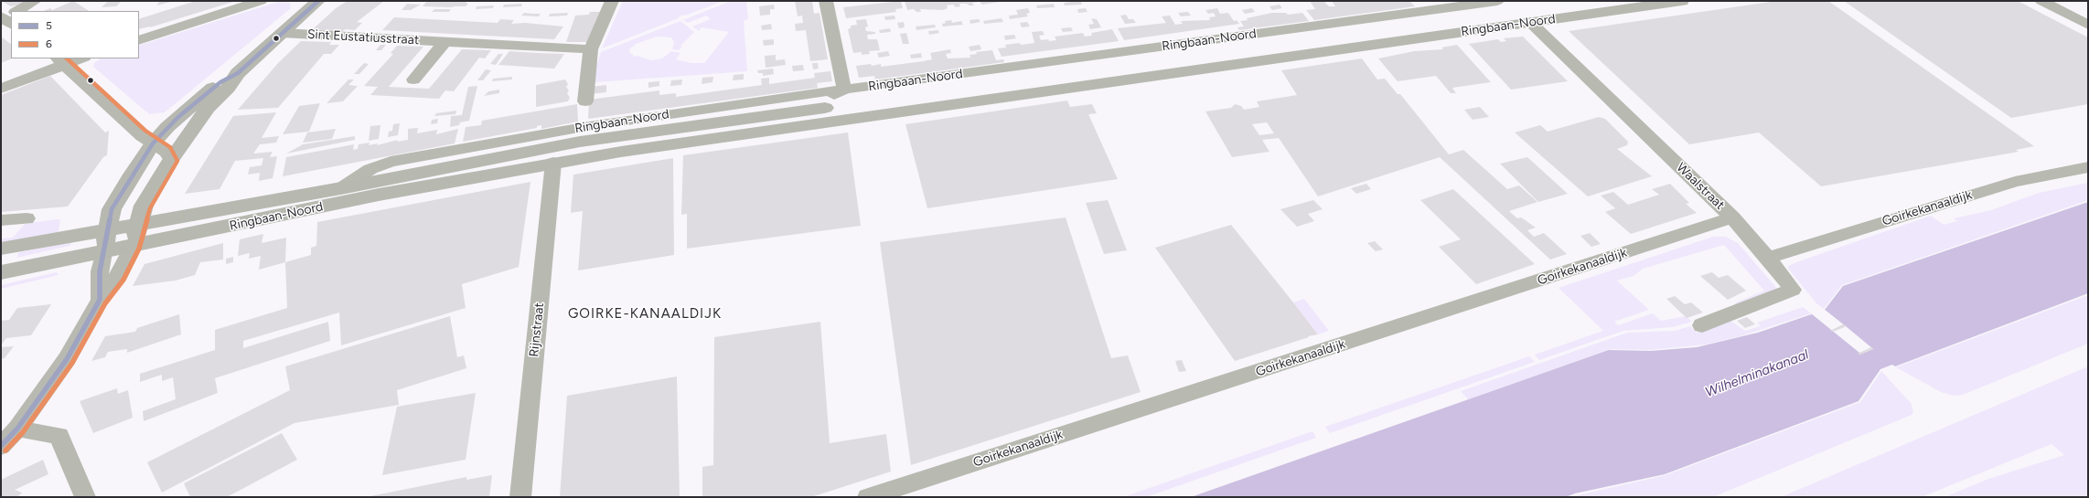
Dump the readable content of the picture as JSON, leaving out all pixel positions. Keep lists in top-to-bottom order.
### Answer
{
  "streets": {
    "main road": ["Ringbaan-Noord"],
    "street": [
      "Sint Eustatiusstraat",
      "Waalstraat",
      "Goirkekanaaldijk",
      "Rijnstraat"
    ]
  },
  "crossings": [
    ["Ringbaan-Noord", "Waalstraat"],
    ["Ringbaan-Noord", "Rijnstraat"],
    ["Waalstraat", "Goirkekanaaldijk"]
  ],
  "districts": ["GOIRKE-KANAALDIJK"],
  "water": ["Wilhelminakanaal"],
  "lines": ["transit line 5", "transit line 6"],
  "legend": ["5", "6"]
}
